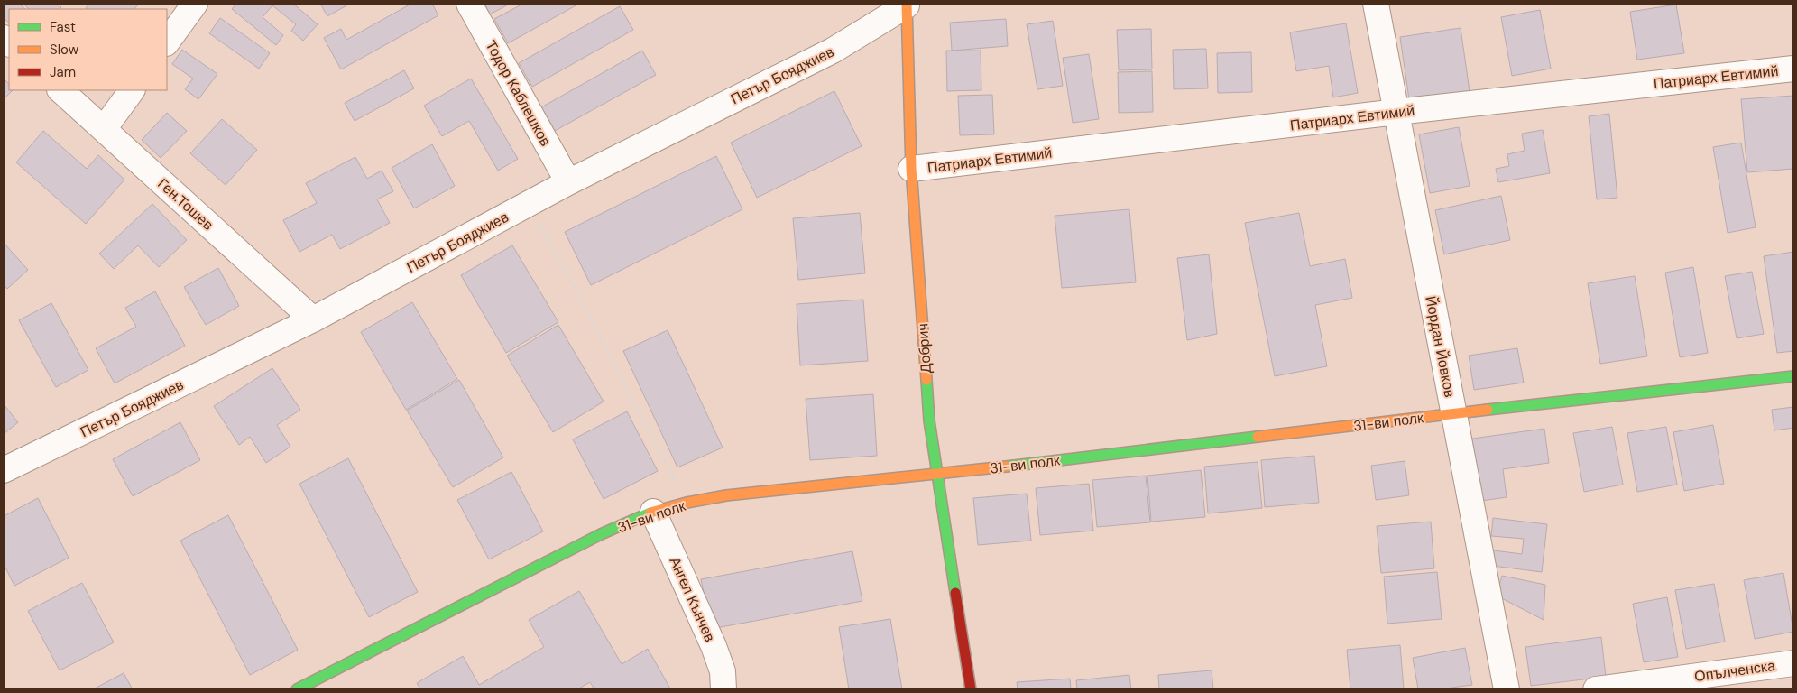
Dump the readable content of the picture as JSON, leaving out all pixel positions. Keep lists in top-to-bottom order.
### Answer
{
  "streets": {
    "street": [
      "Петър Бояджиев",
      "Патриарх Евтимий",
      "Тодор Каблешков",
      "Ген.Тошев",
      "Йордан Йовков",
      "Добрич",
      "31-ви полк",
      "Ангел Кънчев",
      "Опълченска"
    ]
  },
  "crossings": [
    ["Петър Бояджиев", "Тодор Каблешков"],
    ["Петър Бояджиев", "Ген.Тошев"],
    ["Петър Бояджиев", "Добрич"],
    ["Патриарх Евтимий", "Йордан Йовков"],
    ["Патриарх Евтимий", "Добрич"],
    ["Йордан Йовков", "31-ви полк"],
    ["Добрич", "31-ви полк"],
    ["31-ви полк", "Ангел Кънчев"]
  ],
  "legend": ["Fast", "Slow", "Jam"]
}
